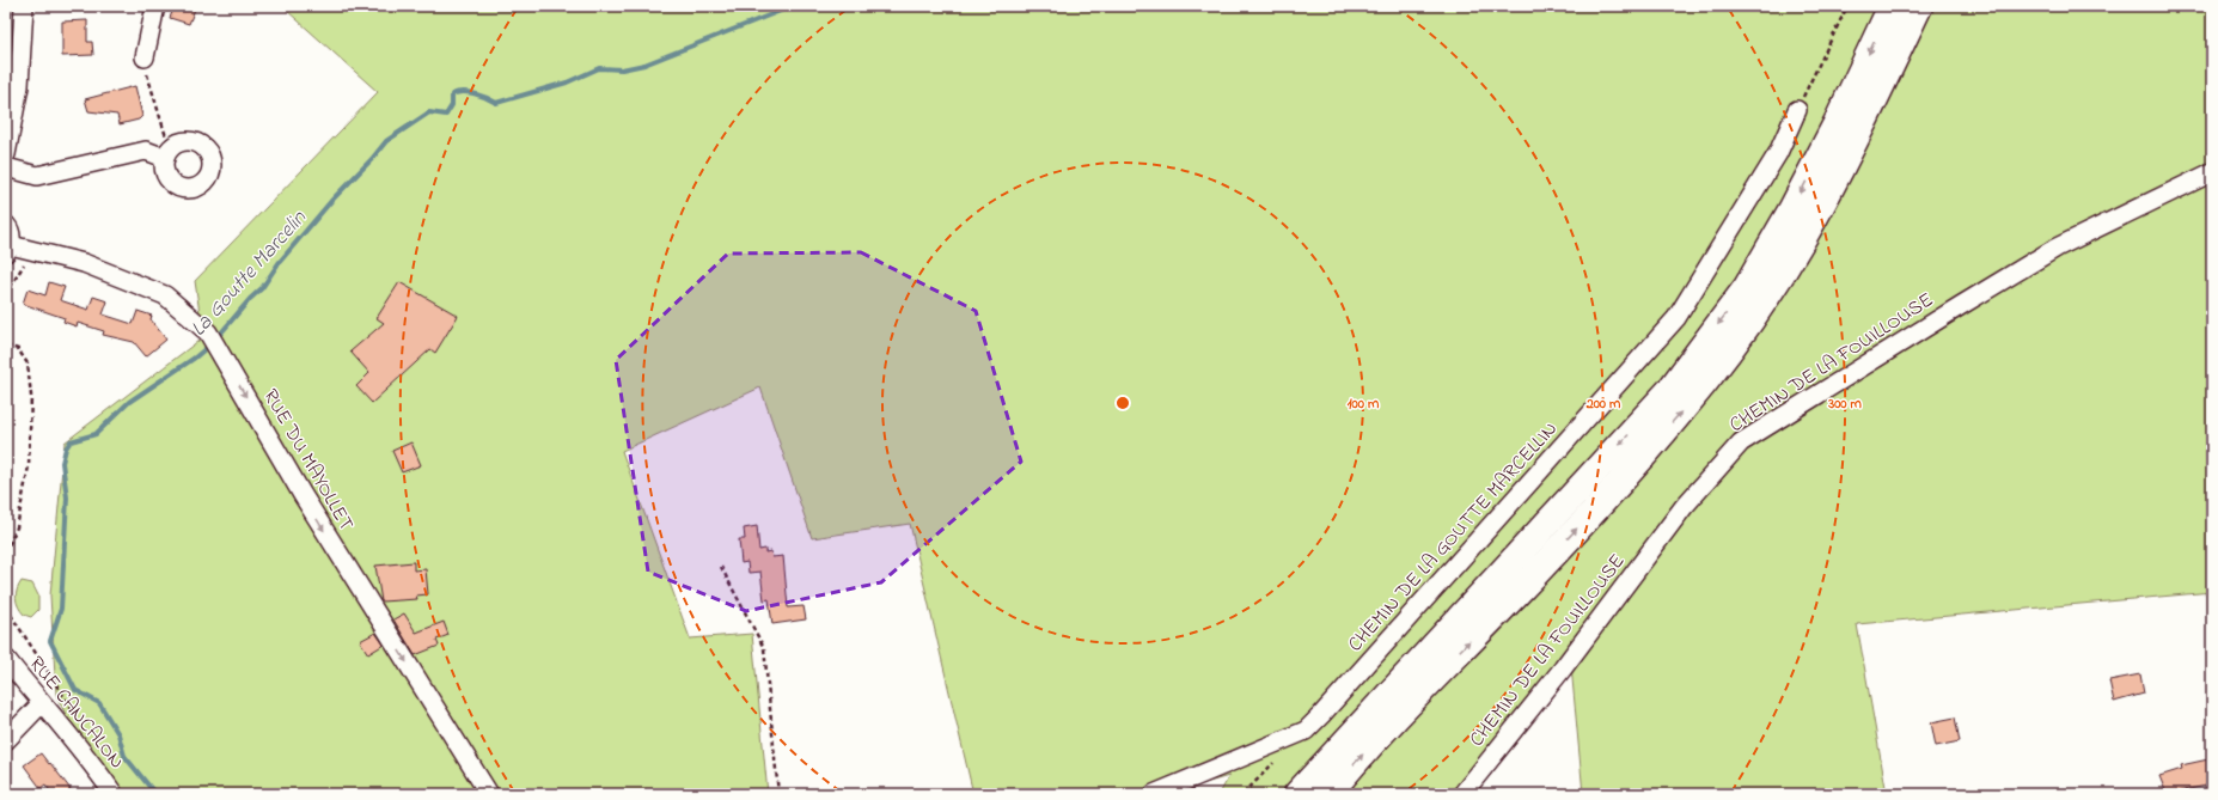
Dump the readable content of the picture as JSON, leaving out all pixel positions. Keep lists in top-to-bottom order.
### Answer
{
  "streets": {
    "street": [
      "CHEMIN DE LA FOUILLOUSE",
      "RUE DU MAYOLLET",
      "CHEMIN DE LA GOUTTE MARCELLIN",
      "RUE CANCALON"
    ]
  },
  "one_way": ["RUE DU MAYOLLET"],
  "water": ["La Goutte Marcelin"],
  "rings": ["100 m", "200 m", "300 m"]
}
